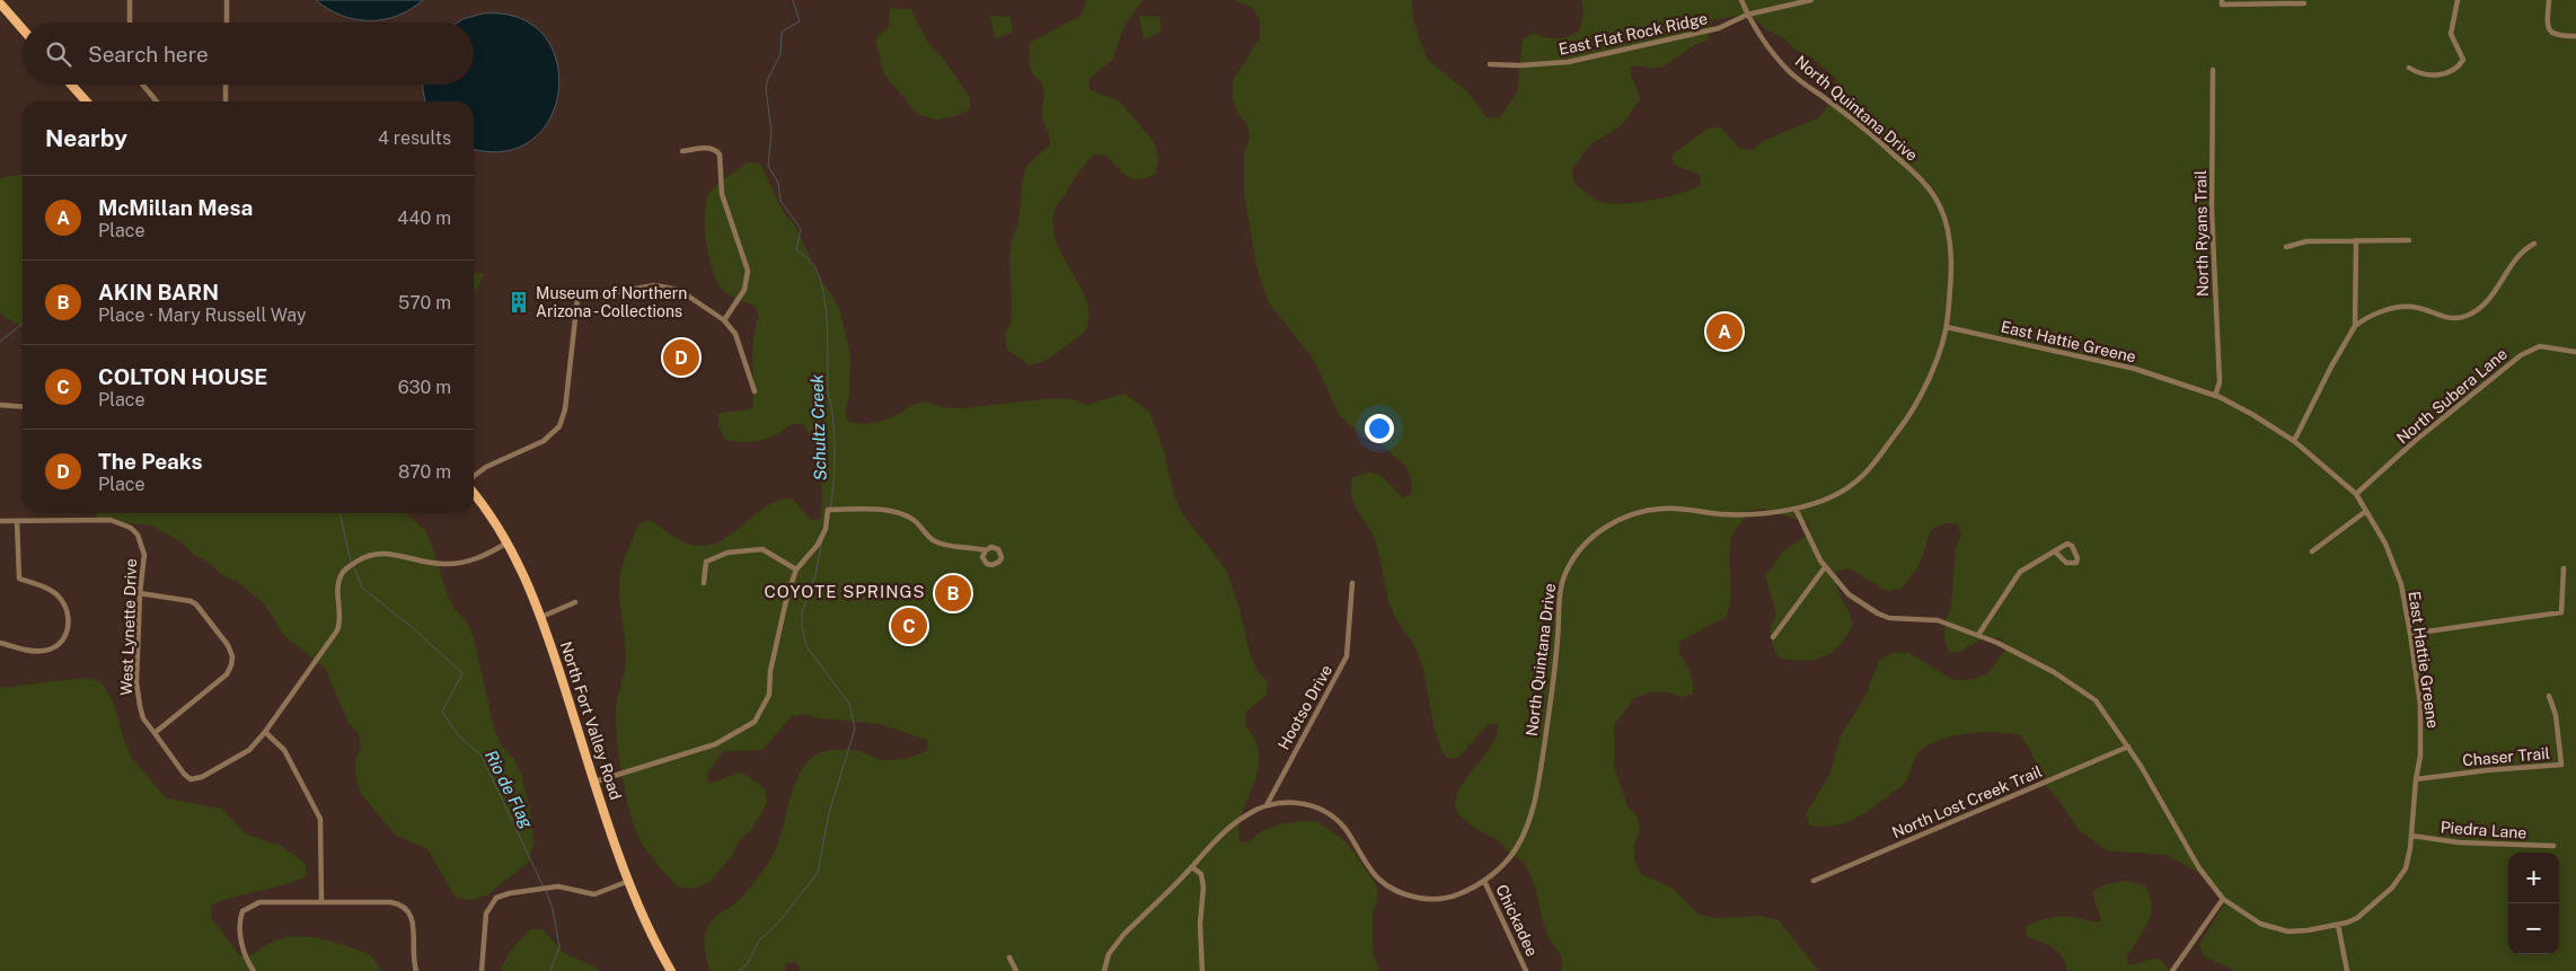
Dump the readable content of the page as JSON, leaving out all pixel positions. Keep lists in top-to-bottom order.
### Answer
{
  "streets": {
    "main road": ["North Fort Valley Road"],
    "street": [
      "East Flat Rock Ridge",
      "North Quintana Drive",
      "North Ryans Trail",
      "East Hattie Greene",
      "North Subera Lane",
      "West Lynette Drive",
      "Hootso Drive",
      "Chaser Trail",
      "North Lost Creek Trail",
      "Piedra Lane",
      "Chickadee"
    ]
  },
  "crossings": [
    ["East Flat Rock Ridge", "North Quintana Drive"],
    ["North Quintana Drive", "East Hattie Greene"],
    ["North Quintana Drive", "Hootso Drive"],
    ["North Quintana Drive", "Chickadee"],
    ["North Ryans Trail", "East Hattie Greene"],
    ["East Hattie Greene", "North Subera Lane"],
    ["East Hattie Greene", "Chaser Trail"],
    ["East Hattie Greene", "North Lost Creek Trail"],
    ["East Hattie Greene", "Piedra Lane"]
  ],
  "districts": ["COYOTE SPRINGS"],
  "water": ["Schultz Creek", "Rio de Flag"],
  "places": {
    "building": ["Museum of Northern Arizona - Collections"]
  },
  "page": {
    "search": "Search here",
    "heading": ["Nearby", "4 results"],
    "list": [
      {
        "mark": "A",
        "name": "McMillan Mesa",
        "note": "Place",
        "value": "440 m"
      },
      {
        "mark": "B",
        "name": "AKIN BARN",
        "note": "Place · Mary Russell Way",
        "value": "570 m"
      },
      {
        "mark": "C",
        "name": "COLTON HOUSE",
        "note": "Place",
        "value": "630 m"
      },
      {
        "mark": "D",
        "name": "The Peaks",
        "note": "Place",
        "value": "870 m"
      }
    ],
    "pins": [
      "A",
      "D",
      "B",
      "C"
    ],
    "map_buttons": ["+", "−"]
  }
}
